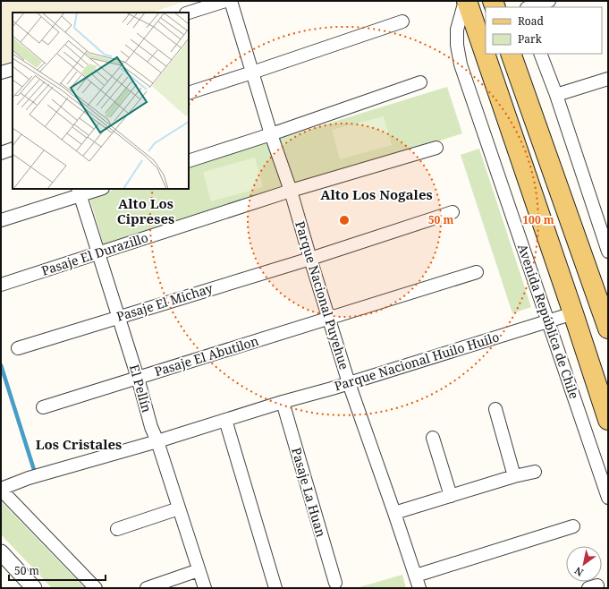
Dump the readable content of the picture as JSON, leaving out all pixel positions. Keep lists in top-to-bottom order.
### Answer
{
  "streets": {
    "main road": ["Avenida República de Chile"],
    "street": [
      "Pasaje El Durazillo",
      "Parque Nacional Puyehue",
      "Pasaje El Michay",
      "Pasaje El Abutilon",
      "Parque Nacional Huilo Huilo",
      "El Pellín",
      "Pasaje La Huan"
    ]
  },
  "crossings": [
    ["Pasaje El Durazillo", "Parque Nacional Puyehue"],
    ["Pasaje El Durazillo", "El Pellín"],
    ["Parque Nacional Puyehue", "Pasaje El Michay"],
    ["Parque Nacional Puyehue", "Pasaje El Abutilon"],
    ["Parque Nacional Puyehue", "Parque Nacional Huilo Huilo"],
    ["Pasaje El Michay", "El Pellín"],
    ["Avenida República de Chile", "Parque Nacional Huilo Huilo"],
    ["Pasaje El Abutilon", "El Pellín"],
    ["Parque Nacional Huilo Huilo", "El Pellín"],
    ["Parque Nacional Huilo Huilo", "Pasaje La Huan"]
  ],
  "districts": ["Alto Los Nogales", "Alto Los Cipreses", "Los Cristales"],
  "legend": ["Road", "Park"],
  "scale_bar": "50 m",
  "north": "bottom left",
  "rings": ["50 m", "100 m"]
}
